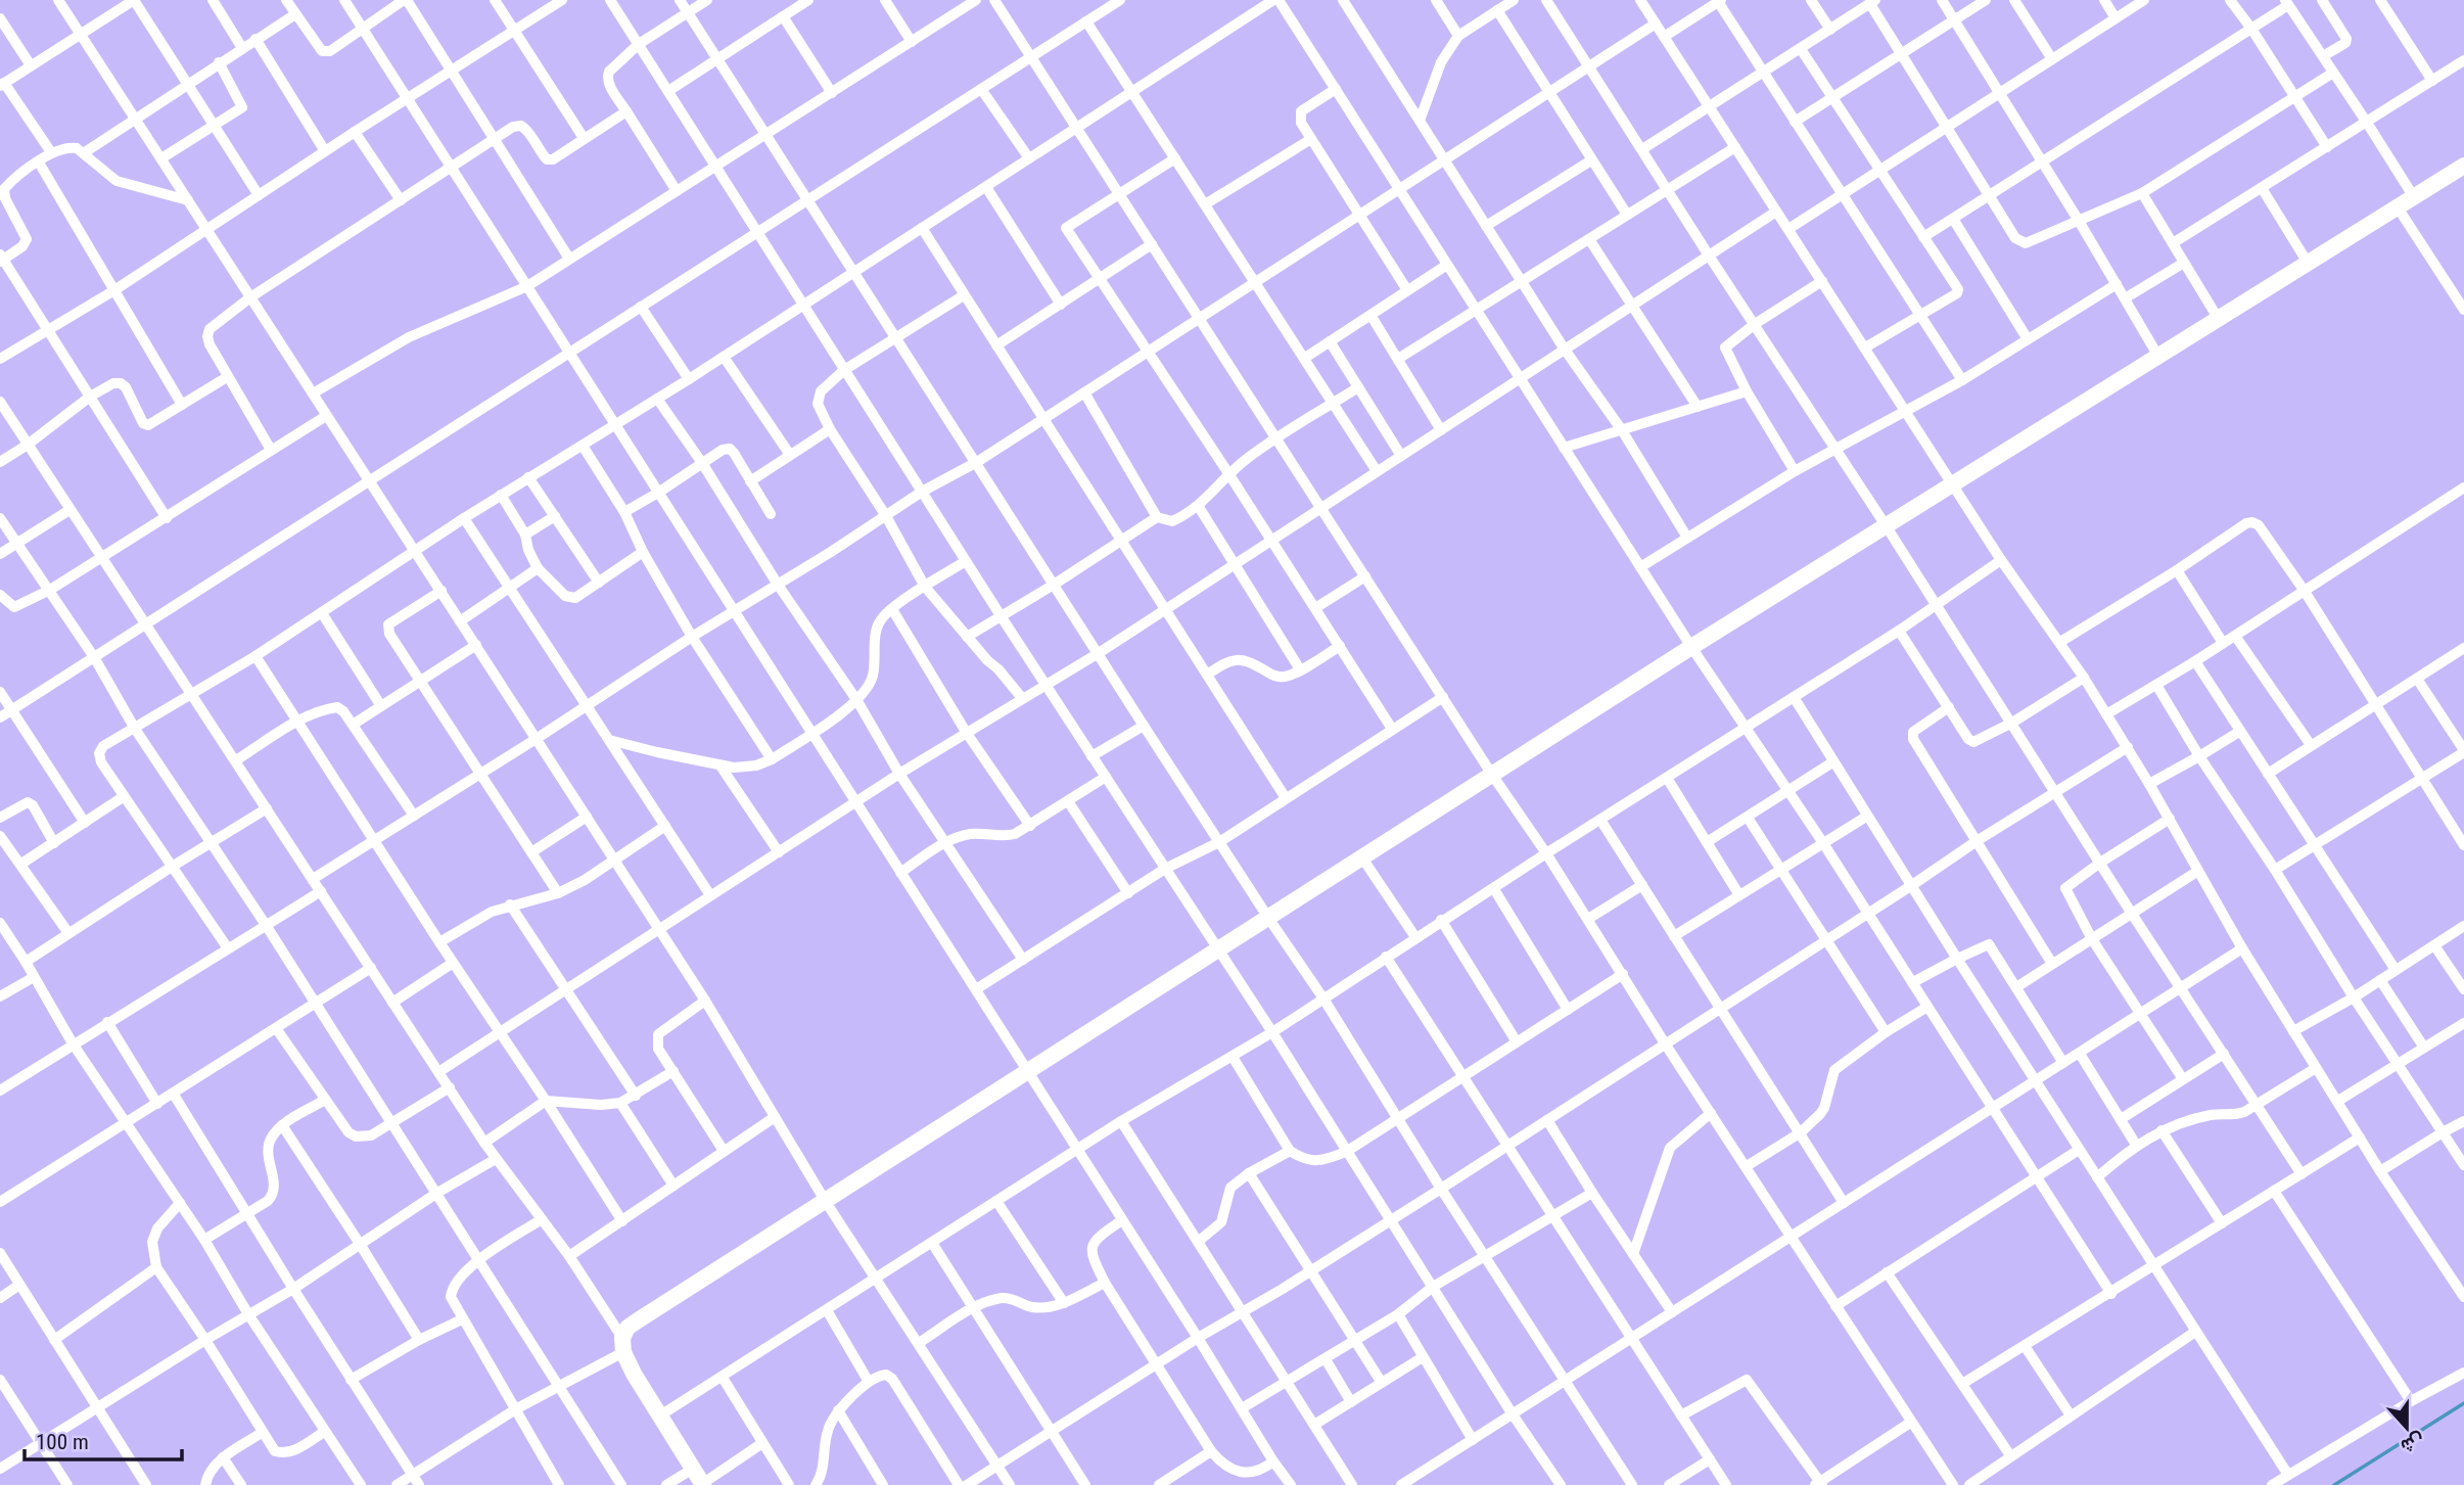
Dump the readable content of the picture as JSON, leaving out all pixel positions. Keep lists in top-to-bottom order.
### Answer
{
  "scale_bar": "100 m",
  "north": "bottom"
}
